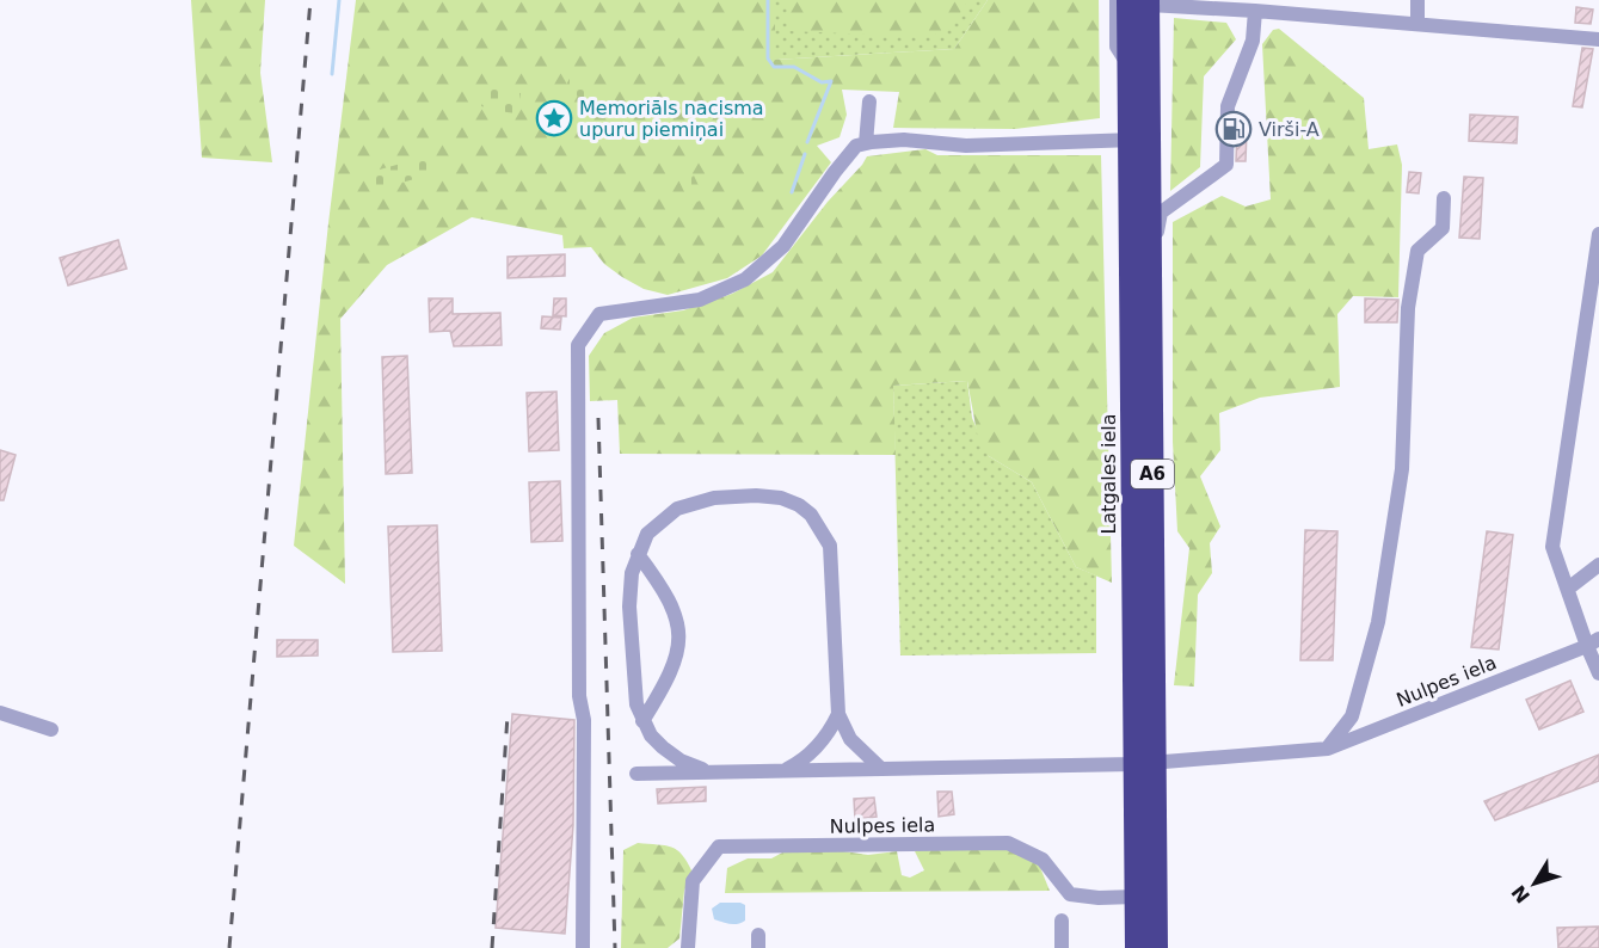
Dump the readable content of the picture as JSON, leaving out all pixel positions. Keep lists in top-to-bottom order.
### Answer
{
  "streets": {
    "highway": ["Latgales iela", "A6"],
    "street": ["Nulpes iela"]
  },
  "crossings": [
    ["Latgales iela", "Nulpes iela"]
  ],
  "places": {
    "place": ["Memoriāls nacisma upuru piemiņai"],
    "fuel station": ["Virši-A"]
  },
  "north": "bottom left"
}
